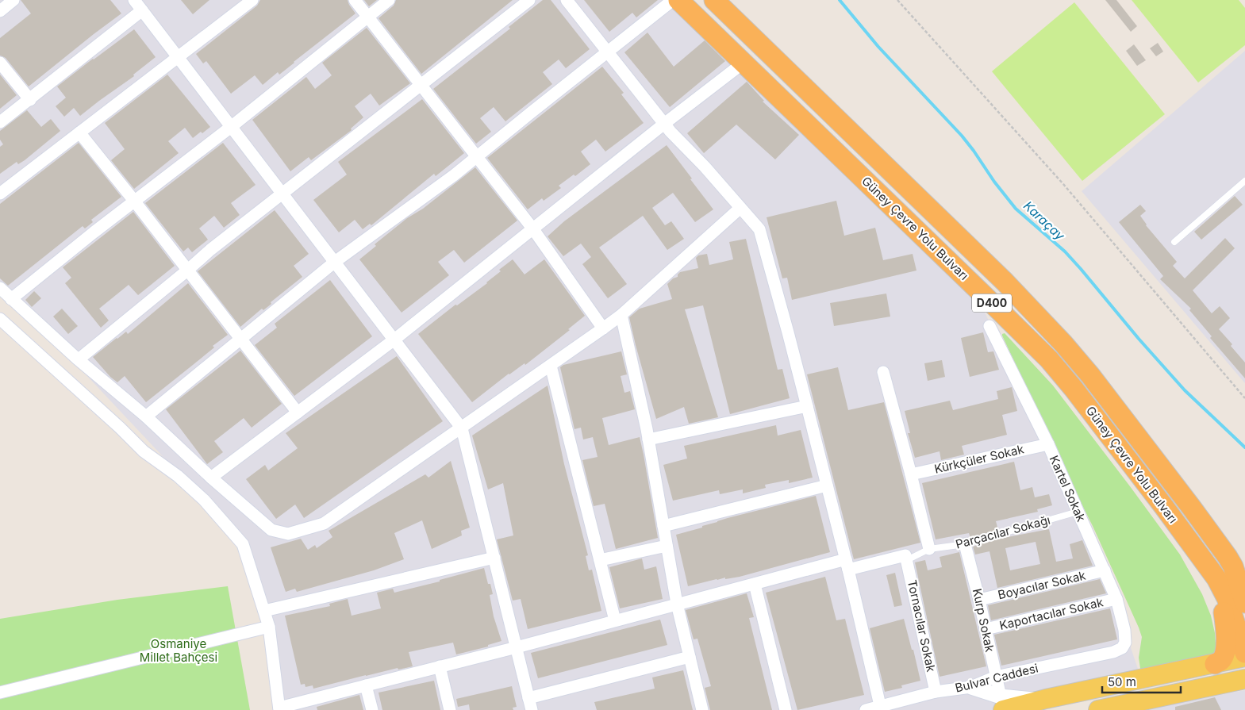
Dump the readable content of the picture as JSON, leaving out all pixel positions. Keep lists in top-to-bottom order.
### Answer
{
  "streets": {
    "highway": ["Güney Çevre Yolu Bulvarı", "D400"],
    "street": [
      "Kürkçüler Sokak",
      "Kartel Sokak",
      "Boyacılar Sokak",
      "Kaportacılar Sokak",
      "Kurp Sokak",
      "Tornacılar Sokak",
      "Bulvar Caddesi"
    ],
    "lane": ["Parçacılar Sokağı"]
  },
  "crossings": [
    ["Kürkçüler Sokak", "Kartel Sokak"],
    ["Kartel Sokak", "Parçacılar Sokağı"],
    ["Kartel Sokak", "Boyacılar Sokak"],
    ["Kartel Sokak", "Kaportacılar Sokak"],
    ["Kartel Sokak", "Bulvar Caddesi"],
    ["Parçacılar Sokağı", "Kurp Sokak"],
    ["Parçacılar Sokağı", "Tornacılar Sokak"],
    ["Boyacılar Sokak", "Kurp Sokak"],
    ["Kaportacılar Sokak", "Kurp Sokak"],
    ["Kurp Sokak", "Bulvar Caddesi"],
    ["Tornacılar Sokak", "Bulvar Caddesi"]
  ],
  "water": ["Karaçay"],
  "parks": ["Osmaniye Millet Bahçesi"],
  "scale_bar": "50 m"
}
